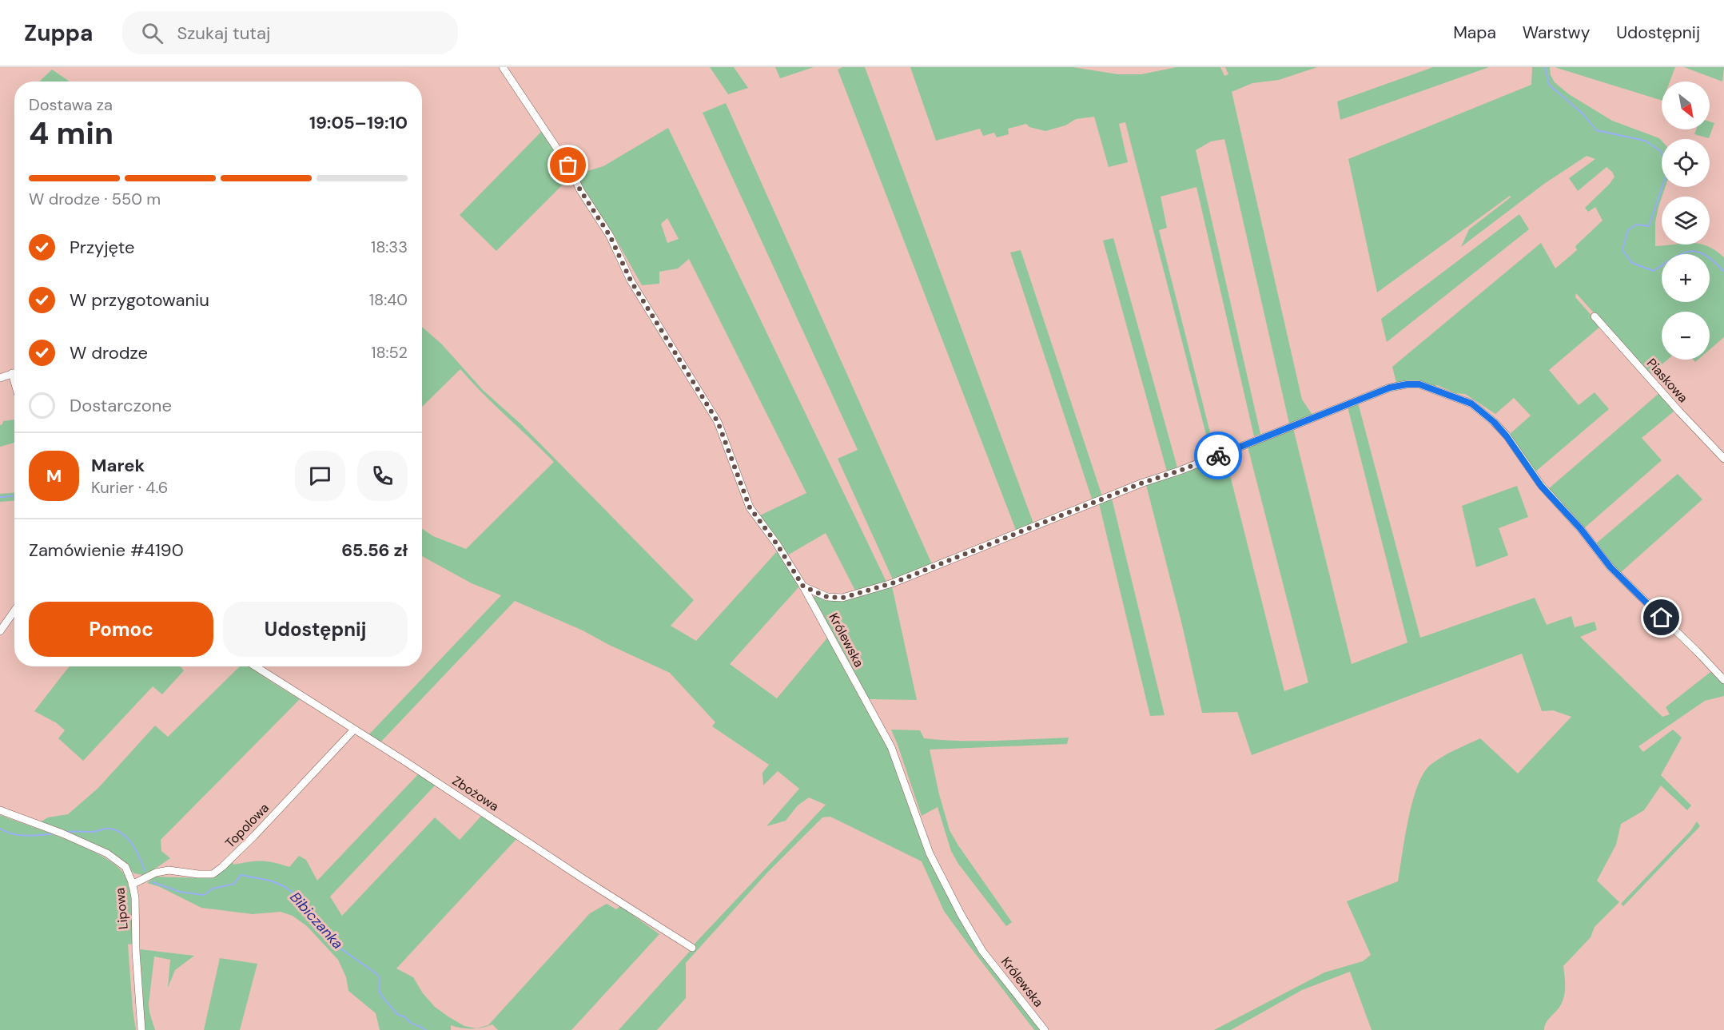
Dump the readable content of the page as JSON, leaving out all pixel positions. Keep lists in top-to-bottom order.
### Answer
{
  "streets": {
    "street": [
      "Piaskowa",
      "Królewska",
      "Zbożowa",
      "Topolowa",
      "Lipowa"
    ]
  },
  "crossings": [
    ["Zbożowa", "Topolowa"],
    ["Topolowa", "Lipowa"]
  ],
  "water": ["Bibiczanka"],
  "north": "bottom right",
  "page": {
    "header": "Zuppa",
    "search": "Szukaj tutaj",
    "nav": ["Mapa", "Warstwy", "Udostępnij"],
    "map_buttons": ["+", "−"],
    "heading": ["4 min", "Dostawa za", "19:05–19:10"],
    "panel": [
      "Marek",
      "Kurier · 4.6",
      "Zamówienie #4190",
      "65.56 zł"
    ],
    "bar": "W drodze · 550 m",
    "list": [
      ["Przyjęte", "18:33"],
      ["W przygotowaniu", "18:40"],
      ["W drodze", "18:52"],
      "Dostarczone"
    ],
    "round": "M",
    "buttons": ["Pomoc", "Udostępnij"]
  }
}
